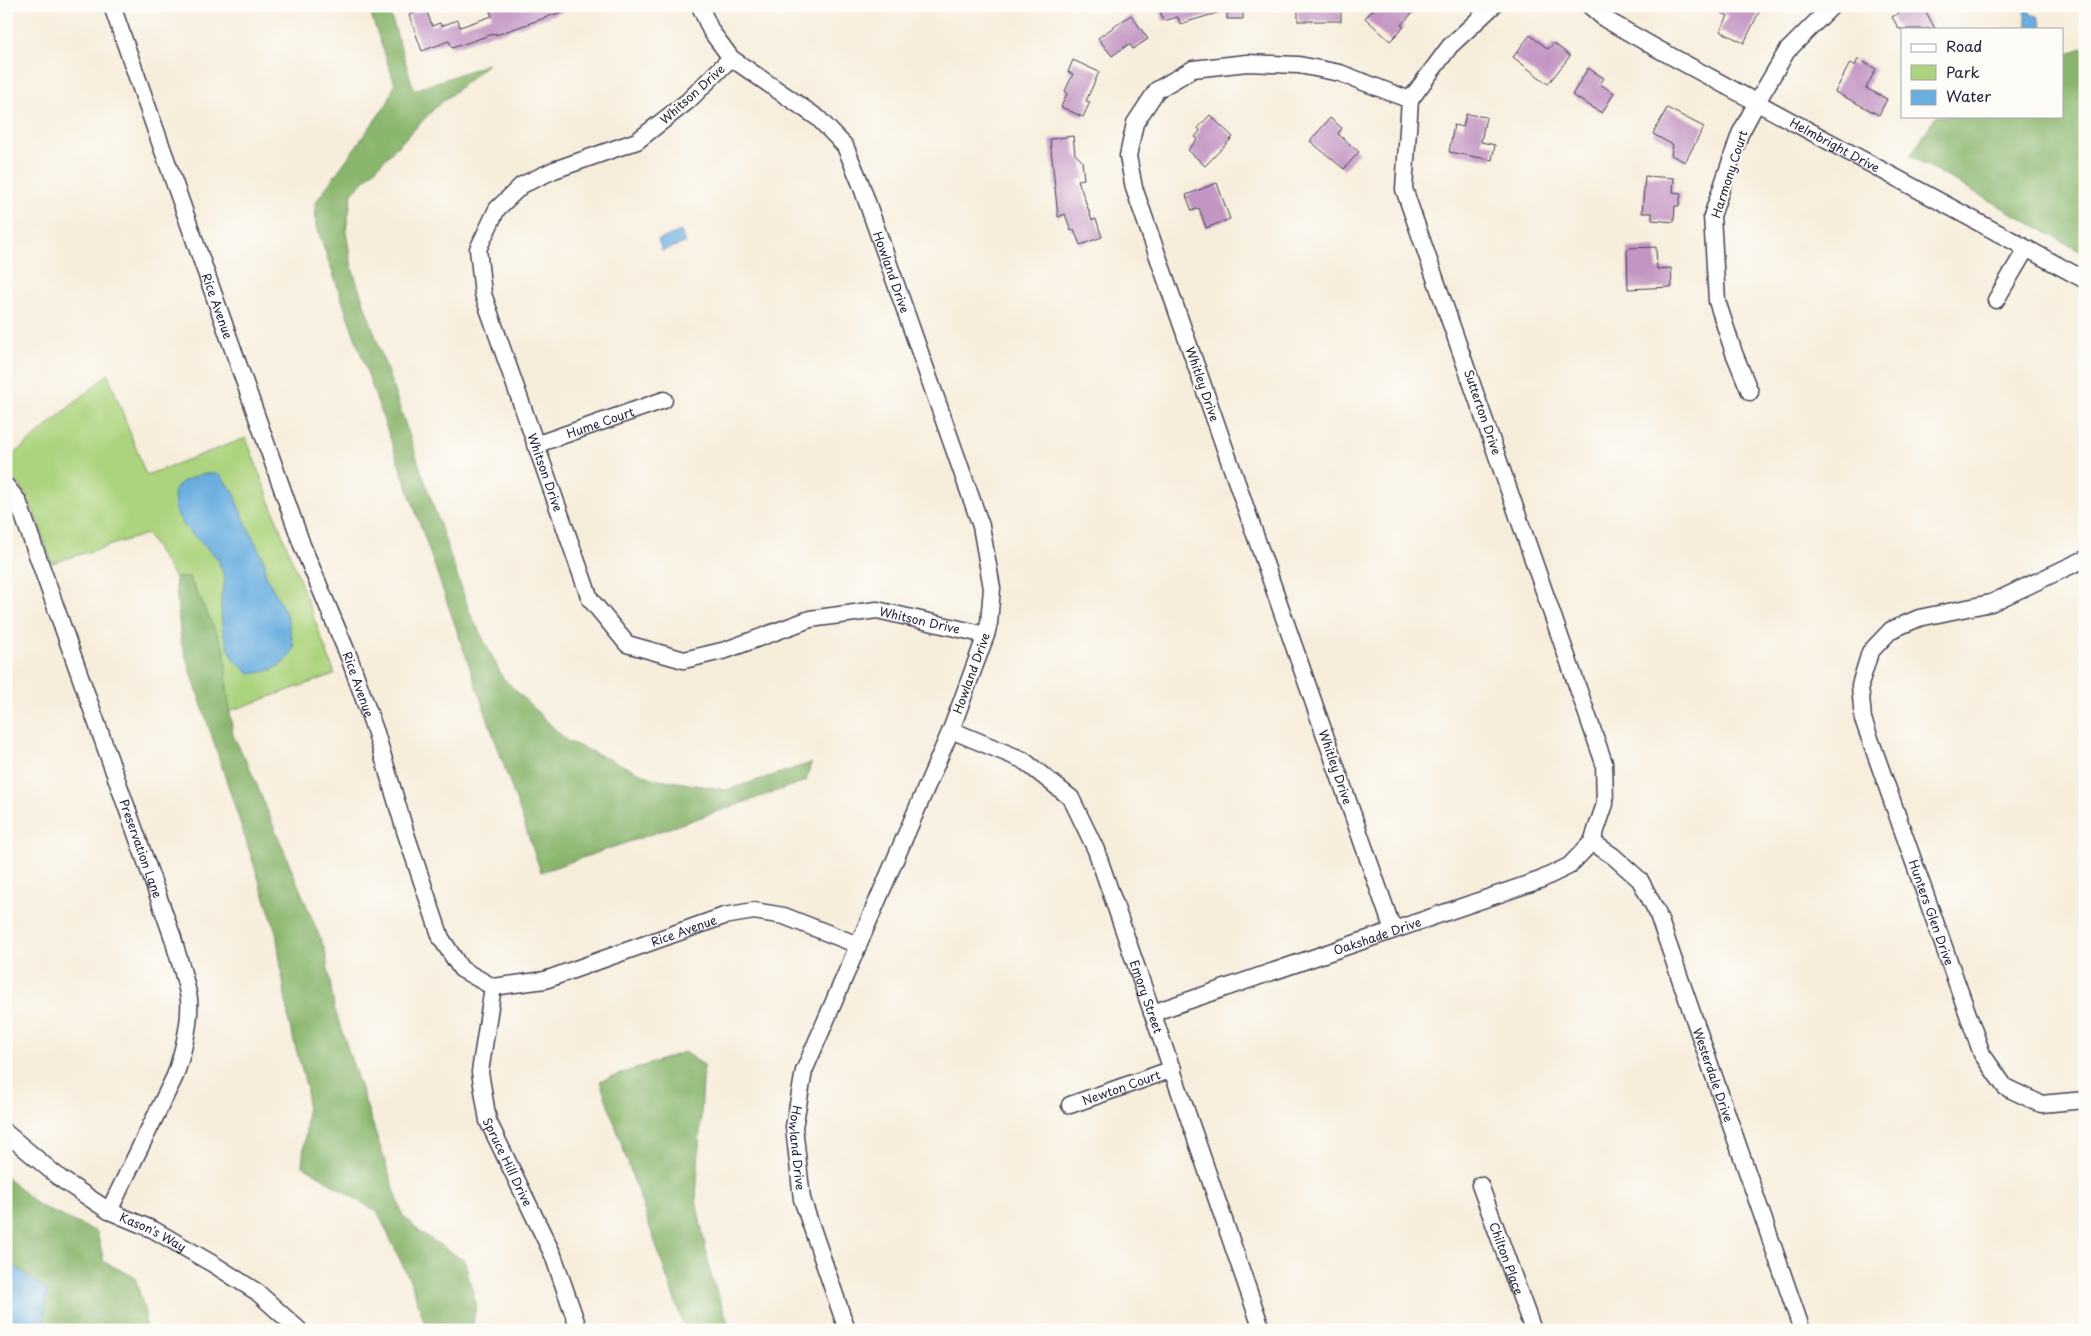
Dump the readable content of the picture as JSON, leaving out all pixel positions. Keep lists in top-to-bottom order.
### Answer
{
  "streets": {
    "street": [
      "Whitson Drive",
      "Helmbright Drive",
      "Harmony Court",
      "Howland Drive",
      "Rice Avenue",
      "Whitley Drive",
      "Sutterton Drive",
      "Hume Court",
      "Preservation Lane",
      "Hunters Glen Drive",
      "Oakshade Drive",
      "Emory Street",
      "Westerdale Drive",
      "Newton Court",
      "Spruce Hill Drive",
      "Kason's Way",
      "Chilton Place"
    ]
  },
  "crossings": [
    ["Whitson Drive", "Howland Drive"],
    ["Whitson Drive", "Hume Court"],
    ["Helmbright Drive", "Harmony Court"],
    ["Howland Drive", "Rice Avenue"],
    ["Howland Drive", "Emory Street"],
    ["Rice Avenue", "Spruce Hill Drive"],
    ["Whitley Drive", "Sutterton Drive"],
    ["Whitley Drive", "Oakshade Drive"],
    ["Sutterton Drive", "Oakshade Drive"],
    ["Sutterton Drive", "Westerdale Drive"],
    ["Preservation Lane", "Kason's Way"],
    ["Oakshade Drive", "Emory Street"],
    ["Oakshade Drive", "Westerdale Drive"],
    ["Emory Street", "Newton Court"]
  ],
  "legend": ["Road", "Park", "Water"]
}
